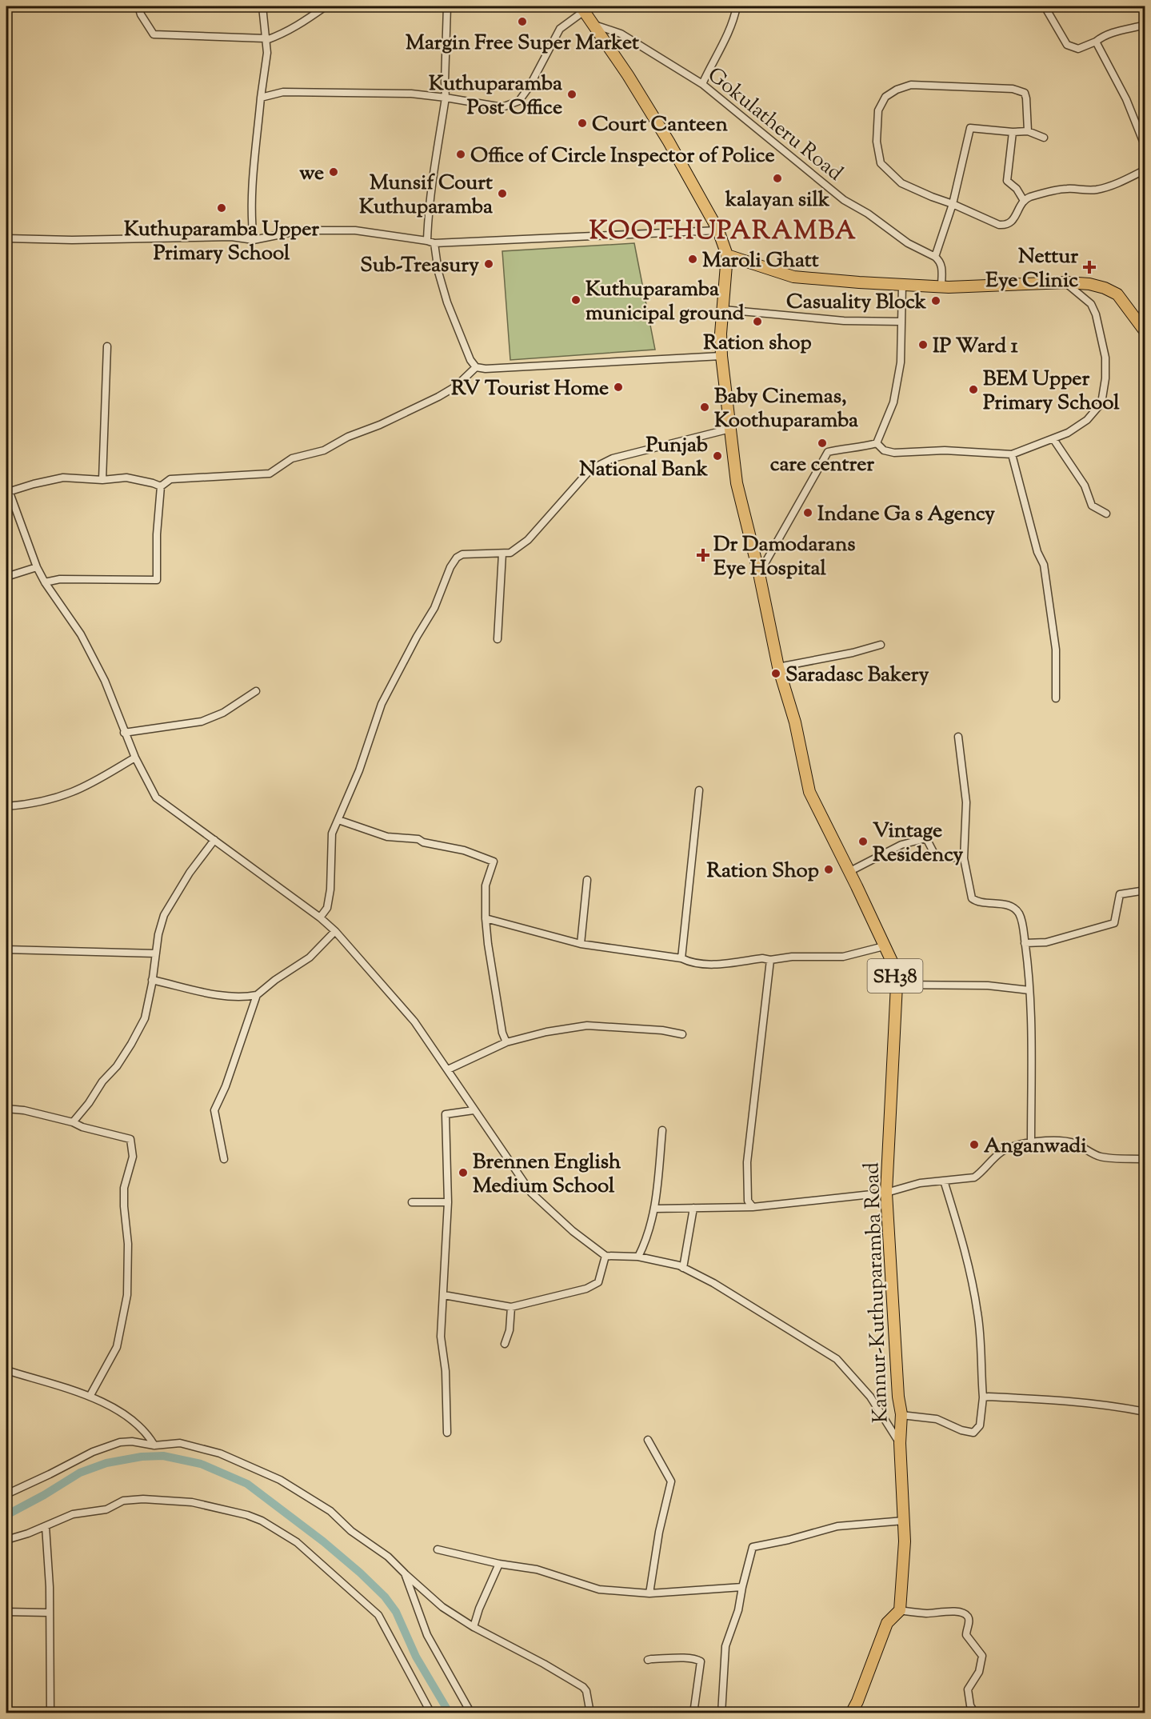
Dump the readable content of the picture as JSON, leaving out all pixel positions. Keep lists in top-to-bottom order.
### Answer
{
  "streets": {
    "main road": ["SH38", "Kannur-Kuthuparamba Road"],
    "street": ["Gokulatheru Road"]
  },
  "districts": ["KOOTHUPARAMBA"],
  "places": {
    "other": [
      "Margin Free Super Market",
      "Kuthuparamba Post Office",
      "Court Canteen",
      "Office of Circle Inspector of Police",
      "we",
      "kalayan silk",
      "Munsif Court Kuthuparamba",
      "Kuthuparamba Upper Primary School",
      "Maroli Ghatt",
      "Sub-Treasury",
      "Kuthuparamba municipal ground",
      "Casuality Block",
      "Ration shop",
      "IP Ward 1",
      "RV Tourist Home",
      "BEM Upper Primary School",
      "Baby Cinemas, Koothuparamba",
      "care centrer",
      "Punjab National Bank",
      "Indane Ga s Agency",
      "Saradasc Bakery",
      "Vintage Residency",
      "Ration Shop",
      "Anganwadi",
      "Brennen English Medium School"
    ],
    "health": ["Nettur Eye Clinic", "Dr Damodarans Eye Hospital"]
  }
}
